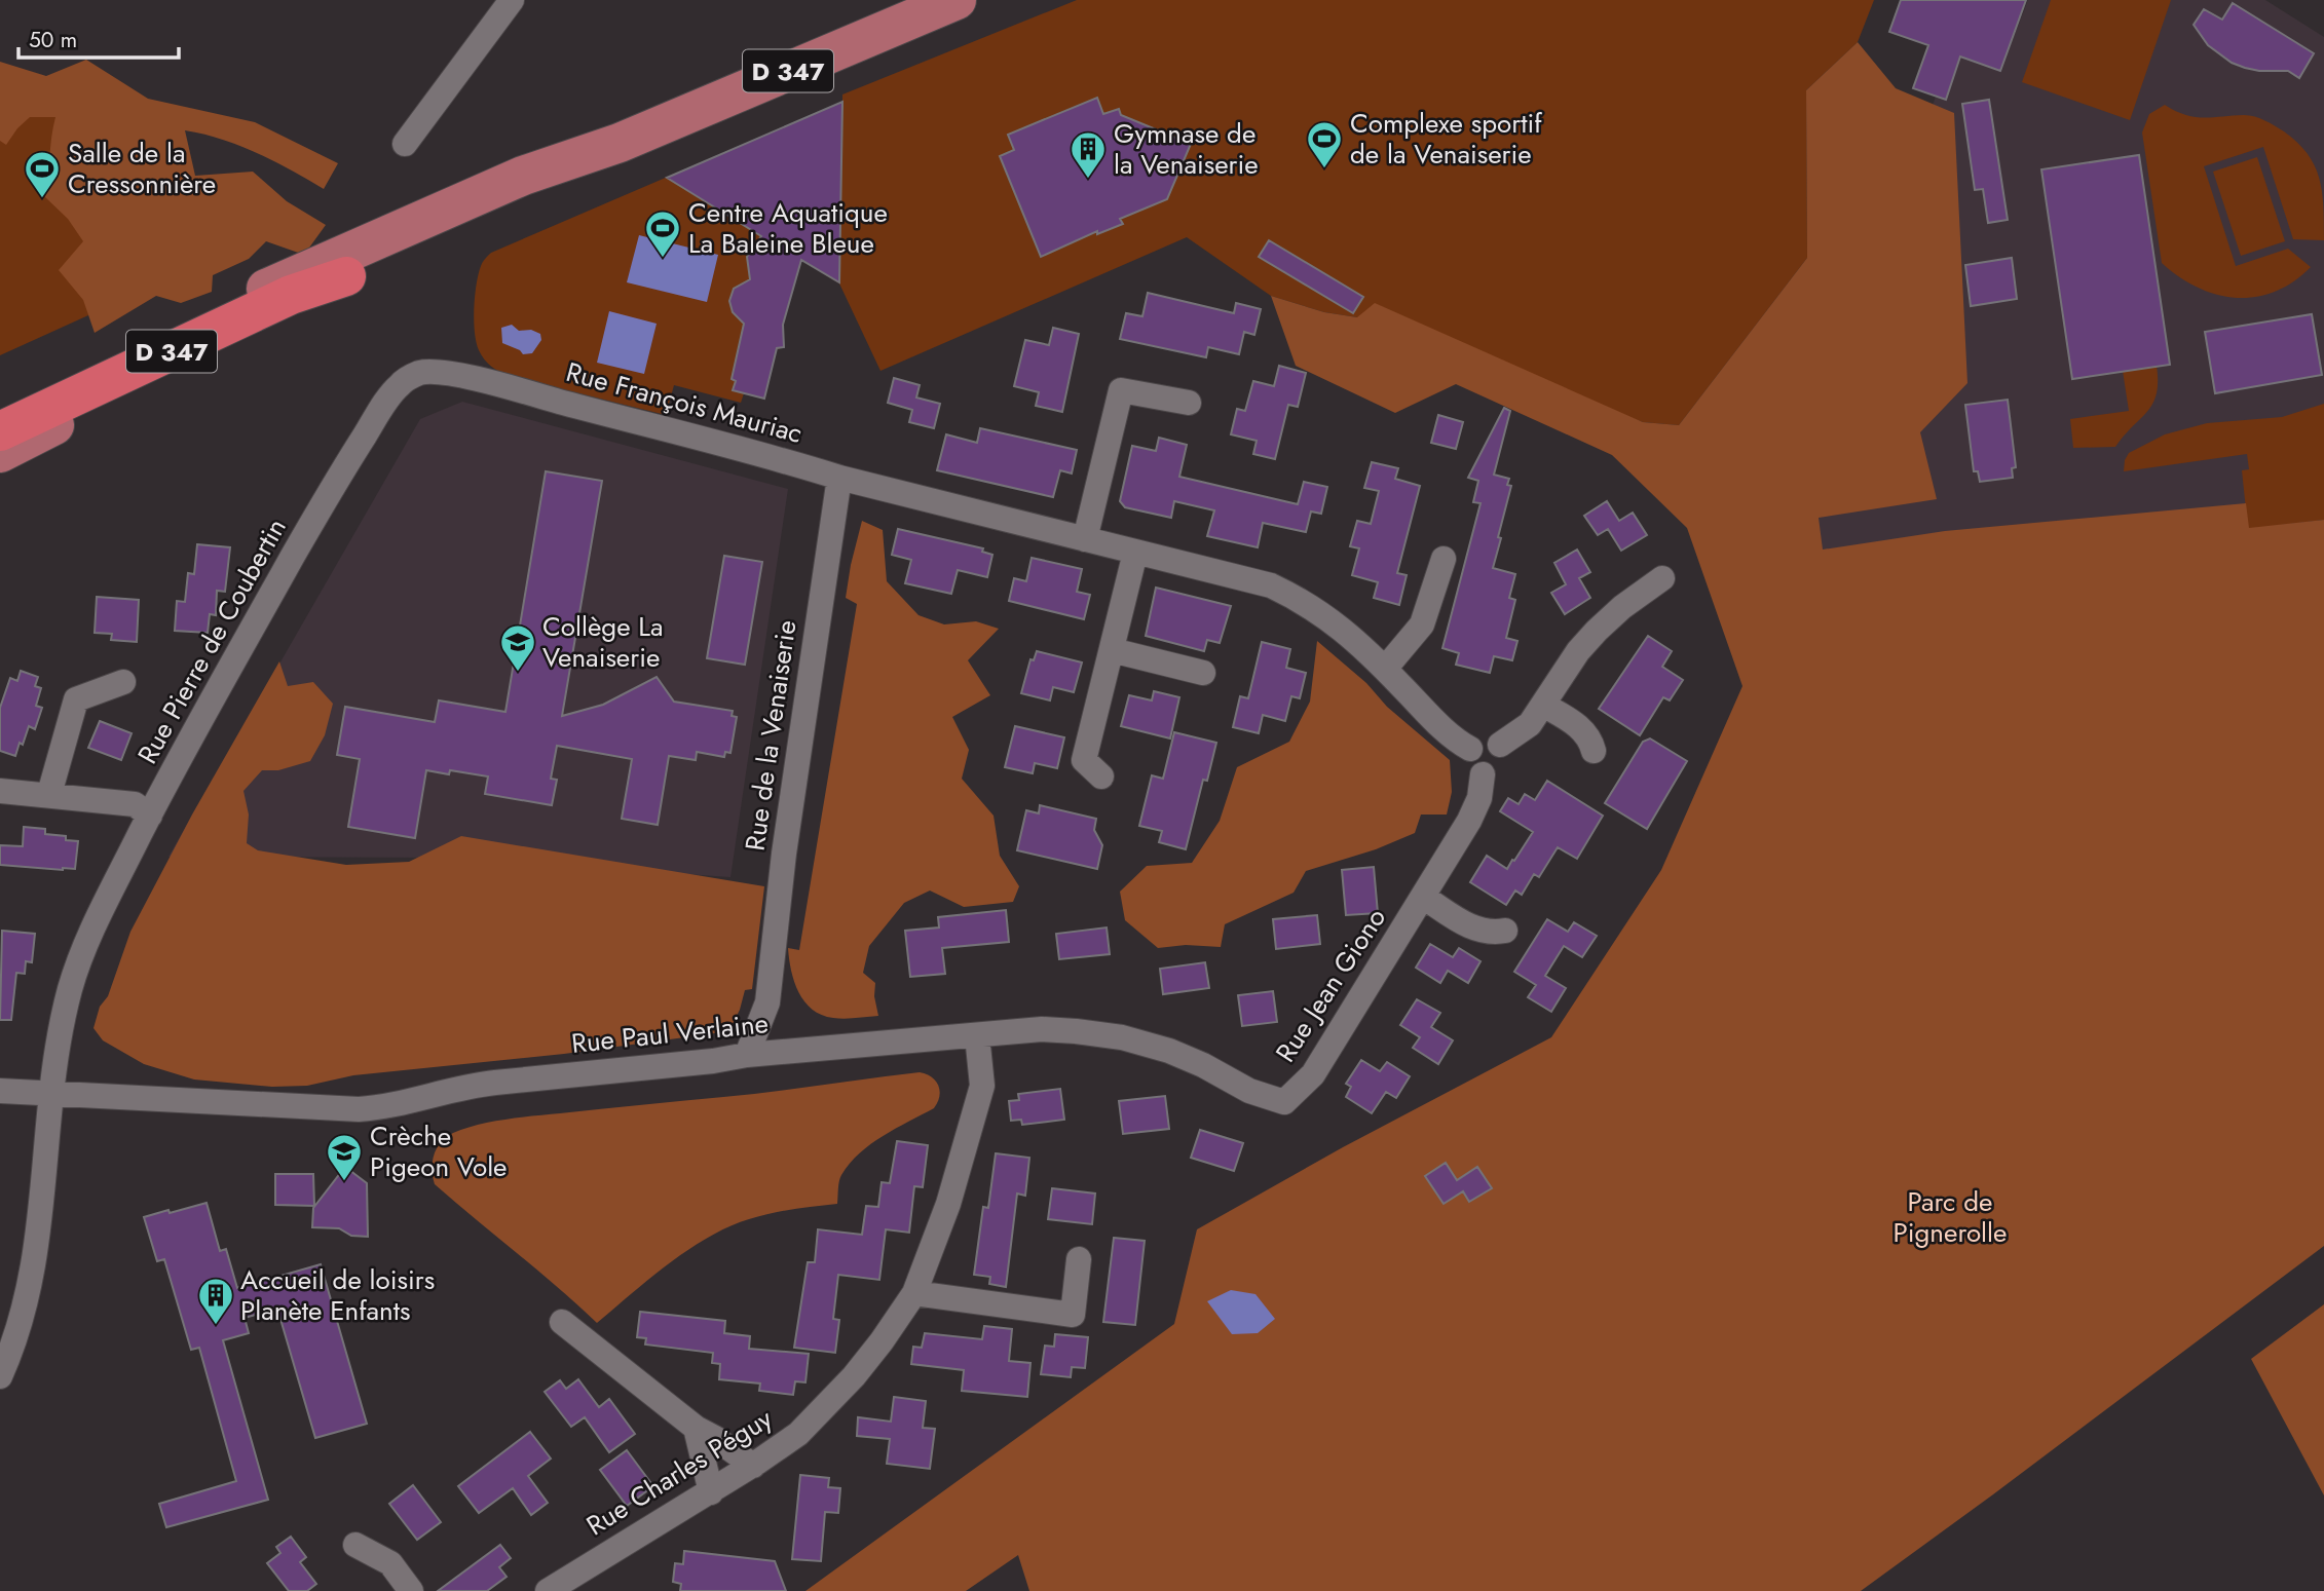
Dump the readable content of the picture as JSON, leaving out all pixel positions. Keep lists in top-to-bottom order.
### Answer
{
  "streets": {
    "highway": ["D 347"],
    "street": [
      "Rue François Mauriac",
      "Rue Pierre de Coubertin",
      "Rue de la Venaiserie",
      "Rue Jean Giono",
      "Rue Paul Verlaine",
      "Rue Charles Péguy"
    ]
  },
  "crossings": [
    ["Rue François Mauriac", "Rue Pierre de Coubertin"],
    ["Rue François Mauriac", "Rue de la Venaiserie"],
    ["Rue François Mauriac", "Rue Jean Giono"],
    ["Rue Pierre de Coubertin", "Rue Paul Verlaine"],
    ["Rue de la Venaiserie", "Rue Paul Verlaine"],
    ["Rue Jean Giono", "Rue Paul Verlaine"],
    ["Rue Paul Verlaine", "Rue Charles Péguy"]
  ],
  "parks": ["Parc de Pignerolle"],
  "places": {
    "sports": ["Complexe sportif de la Venaiserie", "Salle de la Cressonnière", "Centre Aquatique La Baleine Bleue"],
    "building": ["Gymnase de la Venaiserie", "Accueil de loisirs Planète Enfants"],
    "school or university": ["Collège La Venaiserie", "Crèche Pigeon Vole"]
  },
  "scale_bar": "50 m"
}
